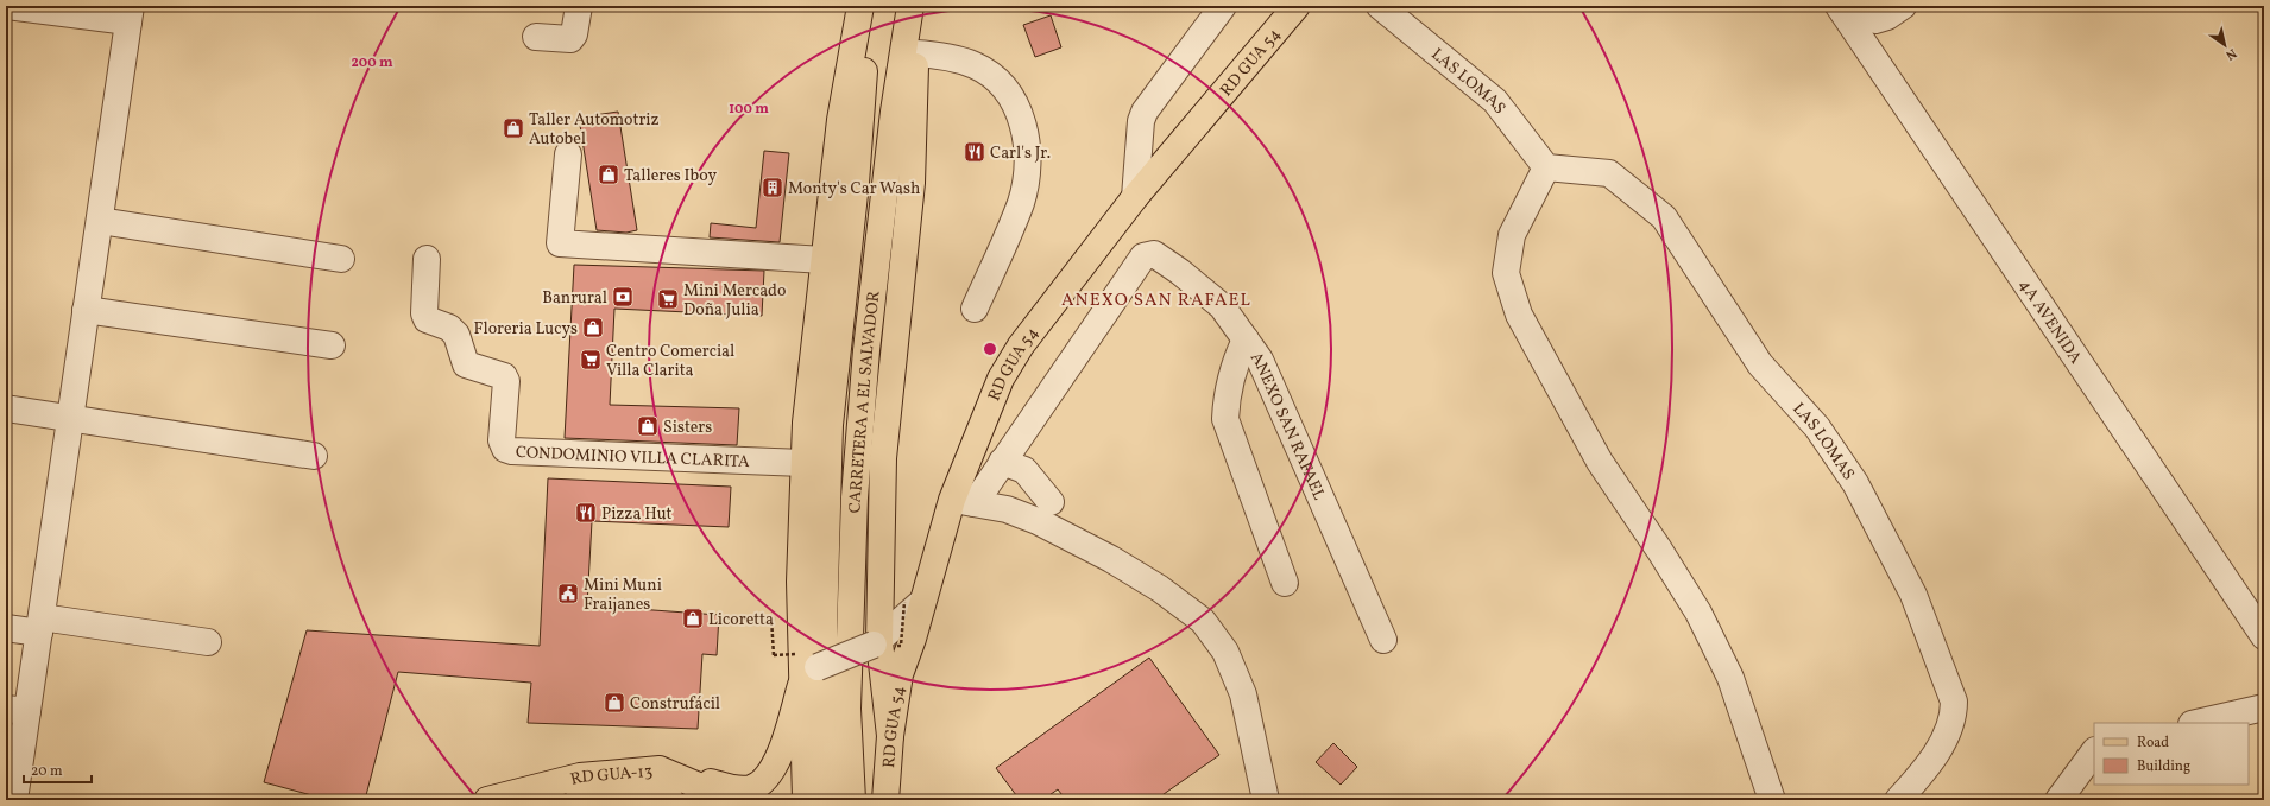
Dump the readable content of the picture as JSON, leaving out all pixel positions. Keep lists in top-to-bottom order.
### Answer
{
  "streets": {
    "main road": ["RD GUA 54", "CARRETERA A EL SALVADOR", "RD GUA-13"],
    "street": [
      "LAS LOMAS",
      "4A AVENIDA",
      "ANEXO SAN RAFAEL",
      "CONDOMINIO VILLA CLARITA"
    ]
  },
  "districts": ["ANEXO SAN RAFAEL"],
  "places": {
    "shop": [
      "Taller Automotriz Autobel",
      "Talleres Iboy",
      "Floreria Lucys",
      "Sisters",
      "Licoretta",
      "Construfácil"
    ],
    "restaurant": ["Carl's Jr.", "Pizza Hut"],
    "building": ["Monty's Car Wash"],
    "bank": ["Banrural"],
    "supermarket": ["Mini Mercado Doña Julia", "Centro Comercial Villa Clarita"],
    "public building": ["Mini Muni Fraijanes"]
  },
  "legend": ["Road", "Building"],
  "scale_bar": "20 m",
  "north": "bottom right",
  "rings": ["200 m", "100 m"]
}
